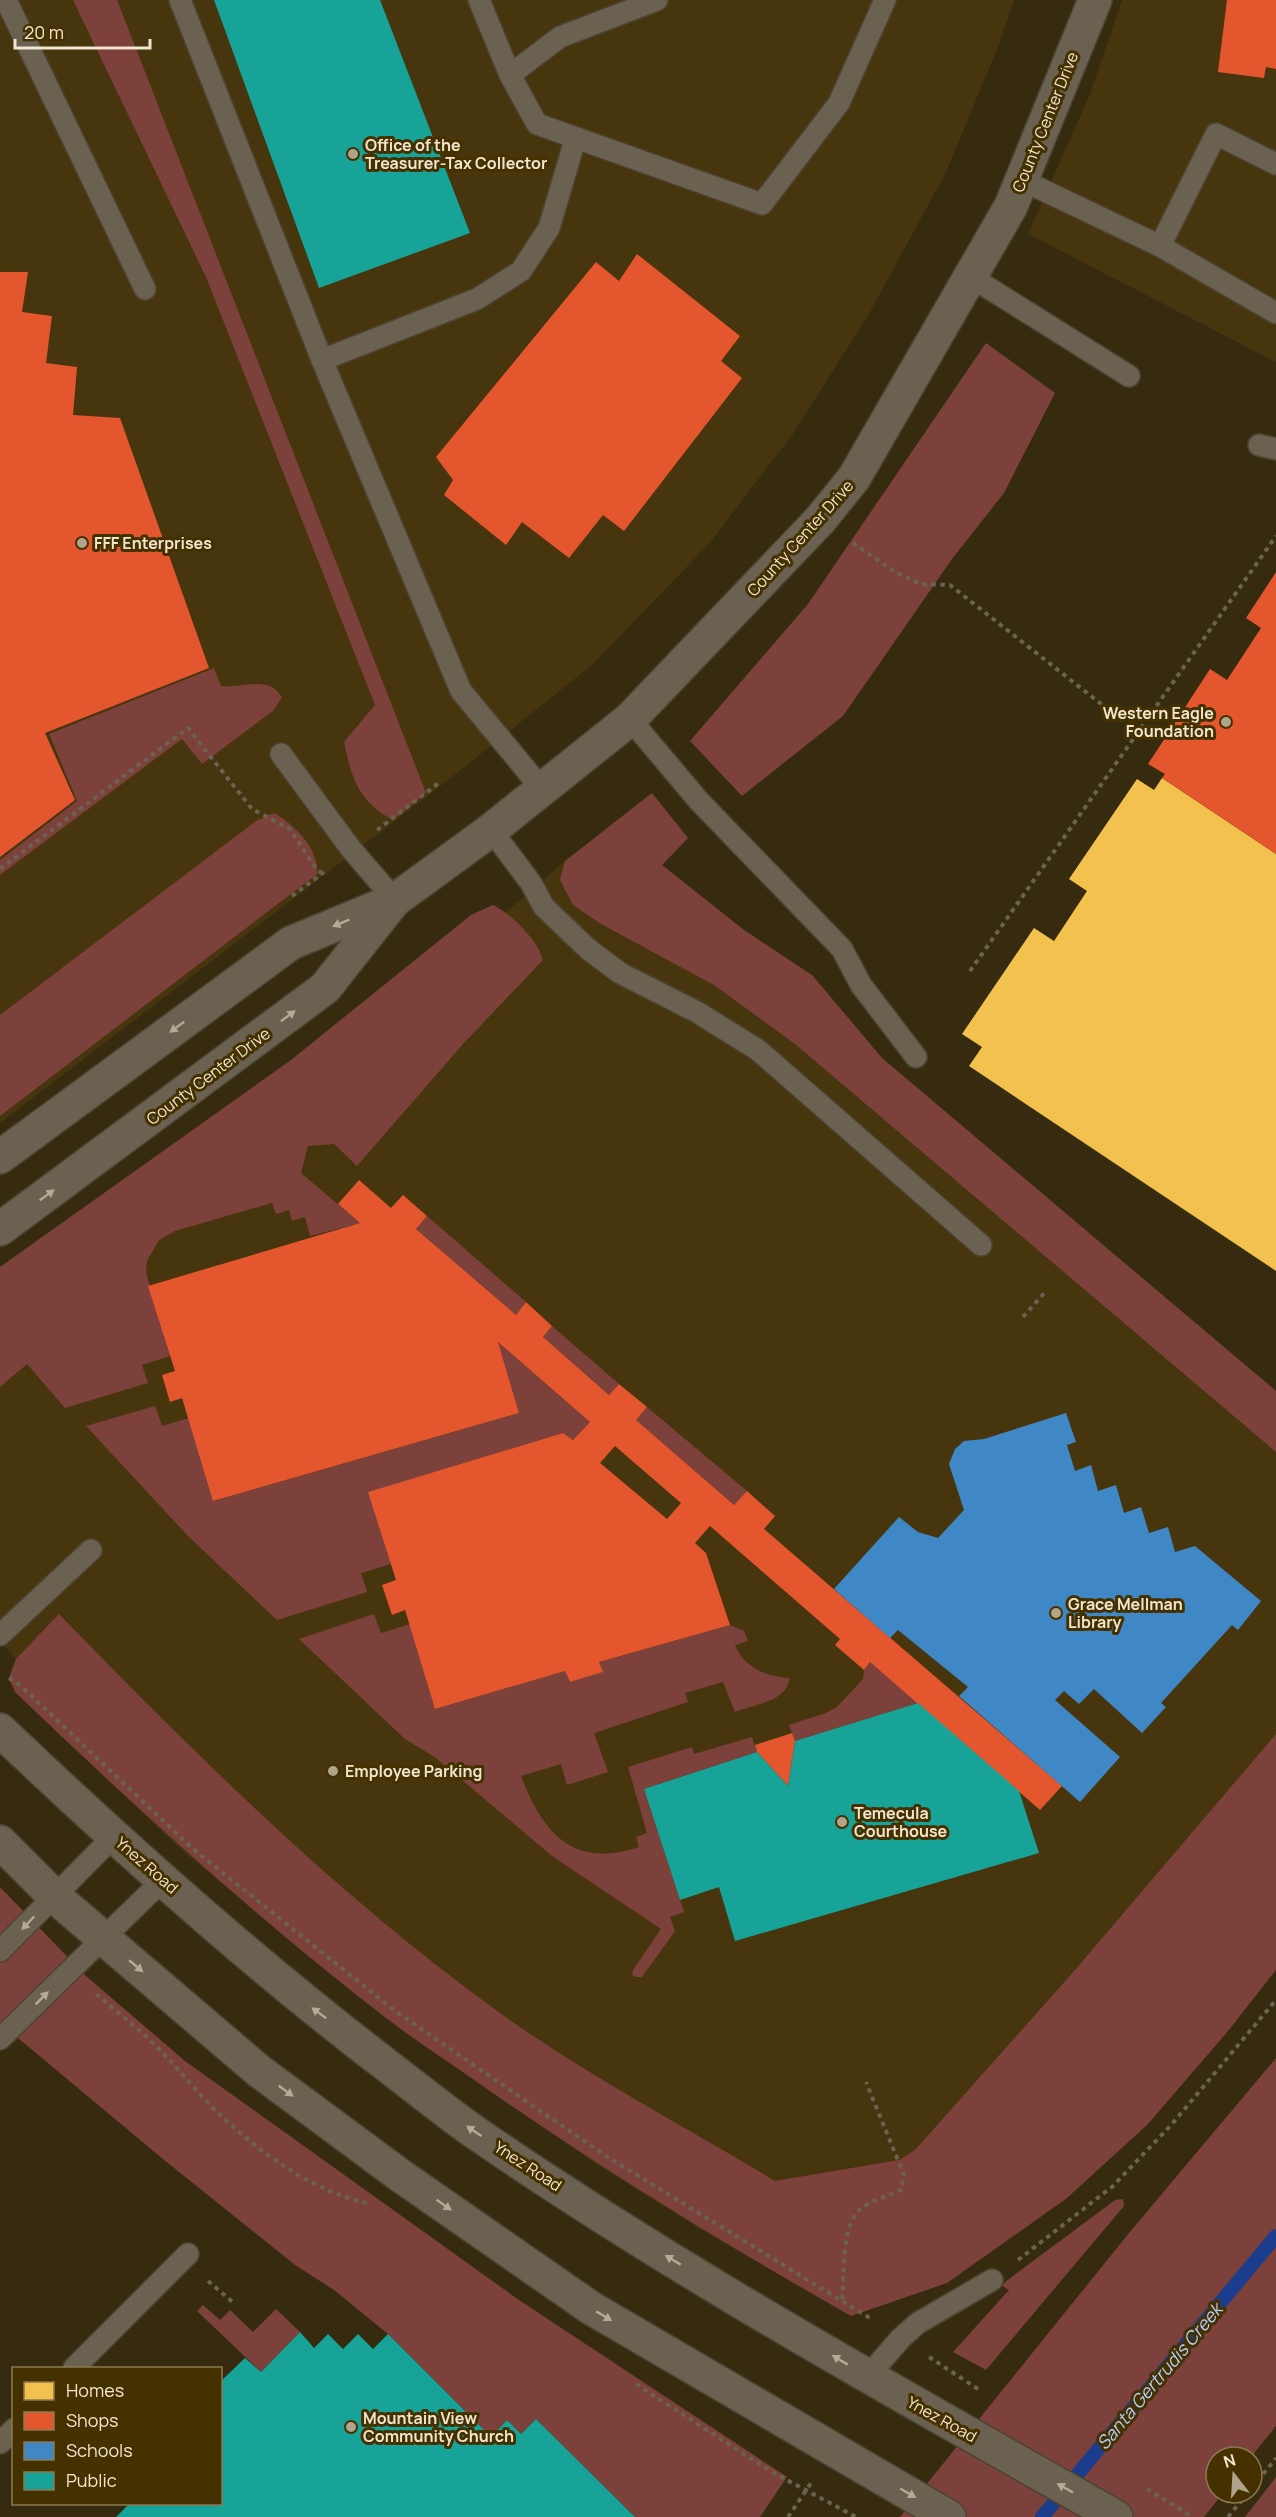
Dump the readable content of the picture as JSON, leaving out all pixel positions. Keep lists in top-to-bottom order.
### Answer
{
  "streets": {
    "main road": ["County Center Drive", "Ynez Road"]
  },
  "water": ["Santa Gertrudis Creek"],
  "places": [
    "Office of the Treasurer-Tax Collector",
    "FFF Enterprises",
    "Western Eagle Foundation",
    "Grace Mellman Library",
    "Employee Parking",
    "Temecula Courthouse",
    "Mountain View Community Church"
  ],
  "legend": [
    "Homes",
    "Shops",
    "Schools",
    "Public"
  ],
  "scale_bar": "20 m",
  "north": "top"
}
